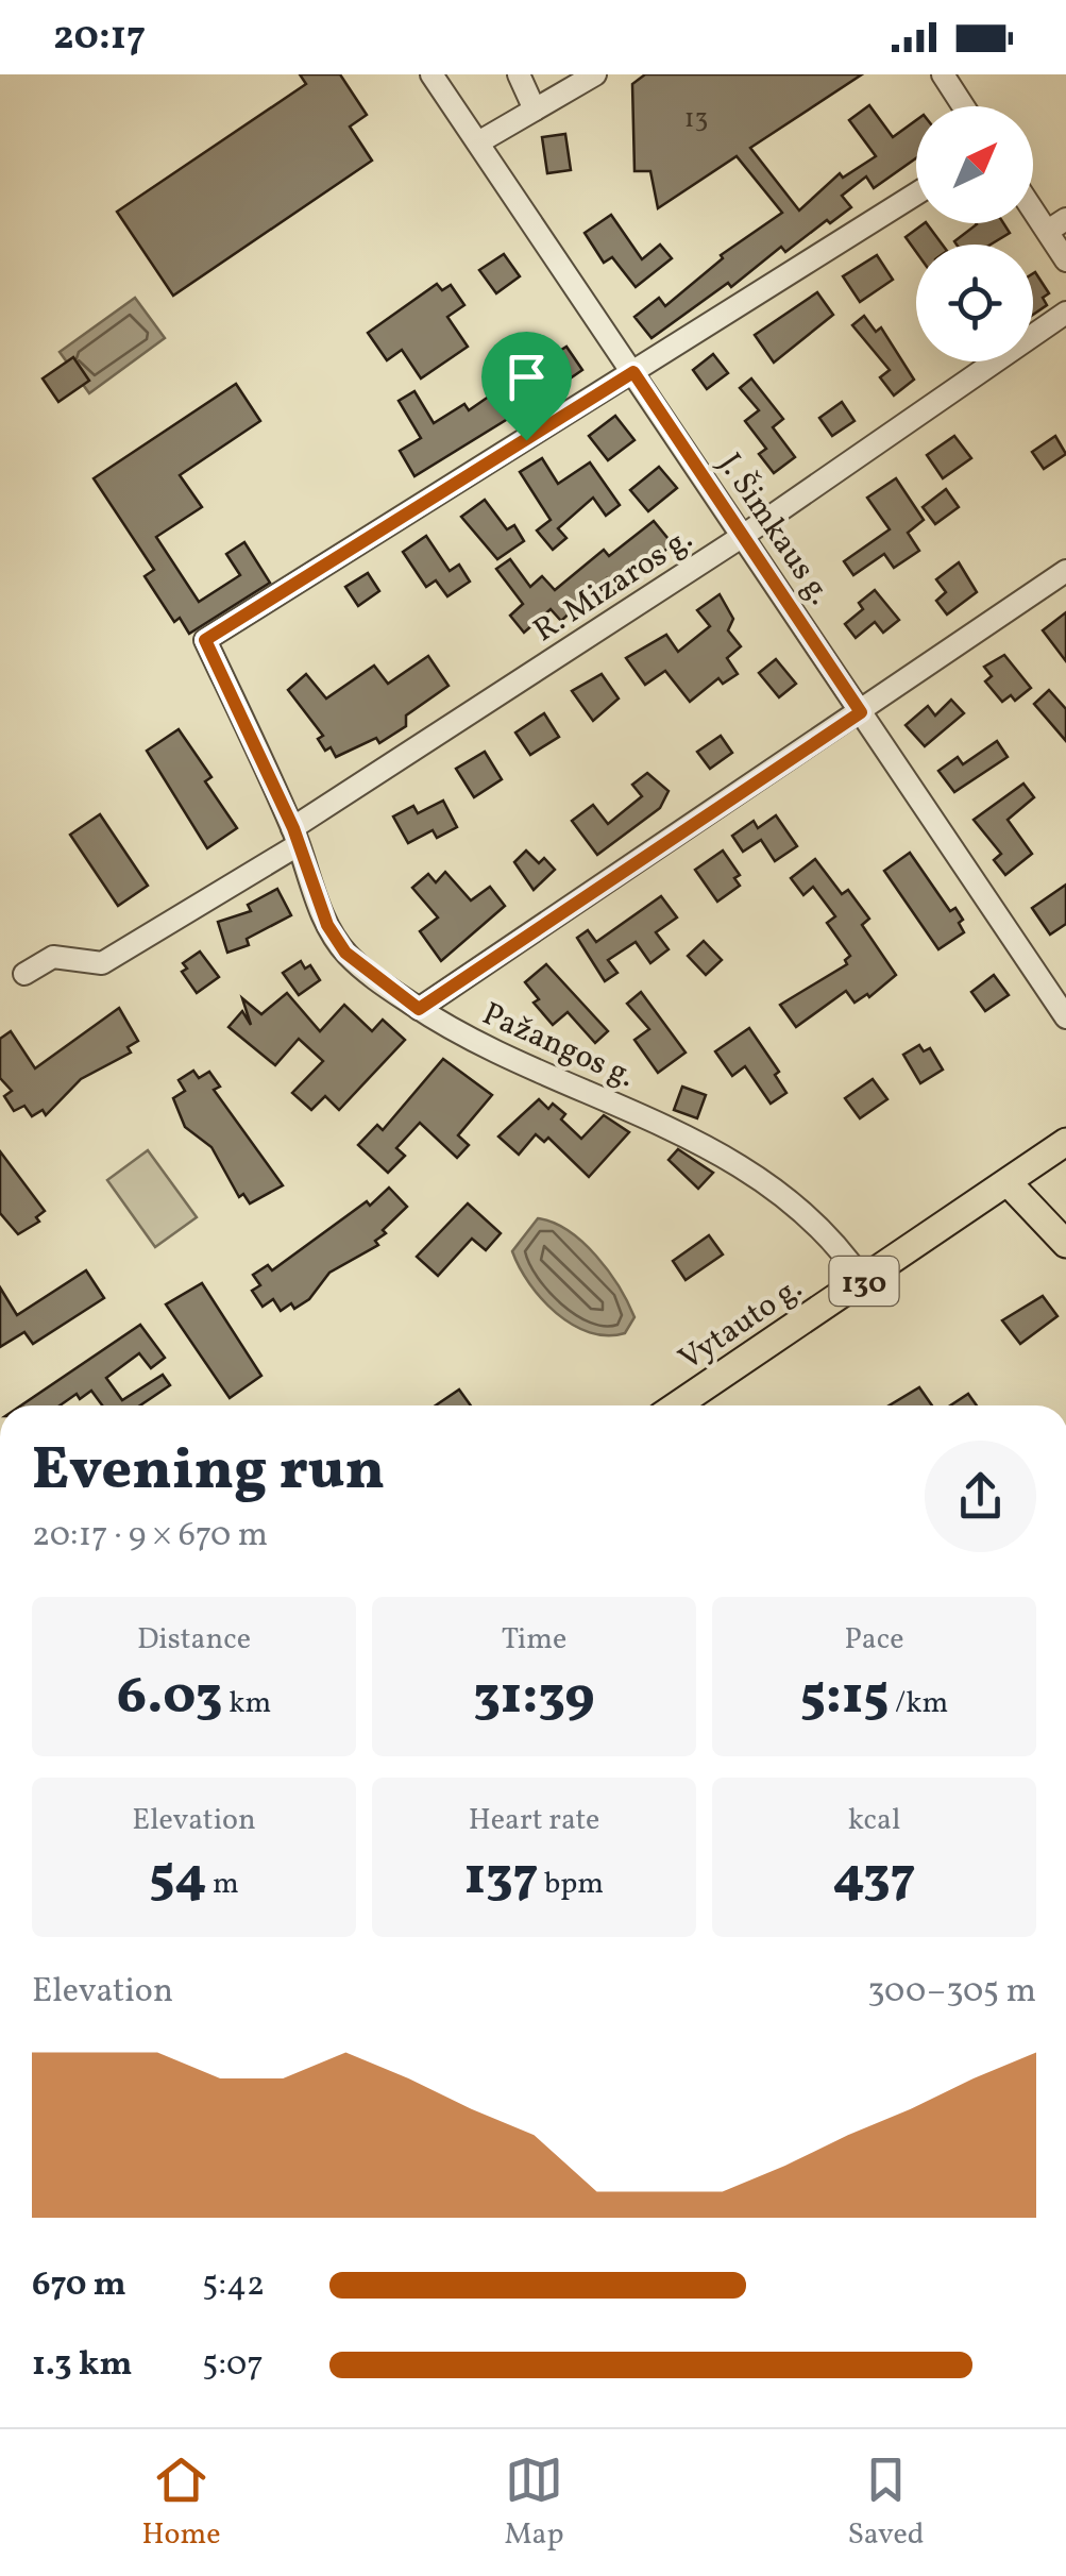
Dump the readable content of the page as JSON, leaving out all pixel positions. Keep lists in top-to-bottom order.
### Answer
{
  "streets": {
    "main road": ["130", "Vytauto g."],
    "street": ["J. Šimkaus g.", "R. Mizaros g.", "Pažangos g."]
  },
  "crossings": [
    ["J. Šimkaus g.", "R. Mizaros g."],
    ["J. Šimkaus g.", "Pažangos g."],
    ["R. Mizaros g.", "Pažangos g."],
    ["Pažangos g.", "Vytauto g."]
  ],
  "house_numbers": ["13"],
  "north": "top right",
  "page": {
    "status": "20:17",
    "heading": ["Evening run", "20:17 · 9 × 670 m"],
    "stats": [
      ["Distance", "6.03 km"],
      ["Time", "31:39"],
      ["Pace", "5:15 /km"],
      ["Elevation", "54 m"],
      ["Heart rate", "137 bpm"],
      ["kcal", "437"]
    ],
    "chart": ["Elevation", "300–305 m"],
    "list": [
      {
        "name": "670 m",
        "note": "5:42"
      },
      {
        "name": "1.3 km",
        "note": "5:07"
      }
    ],
    "tabs": ["Home", "Map", "Saved"]
  }
}
